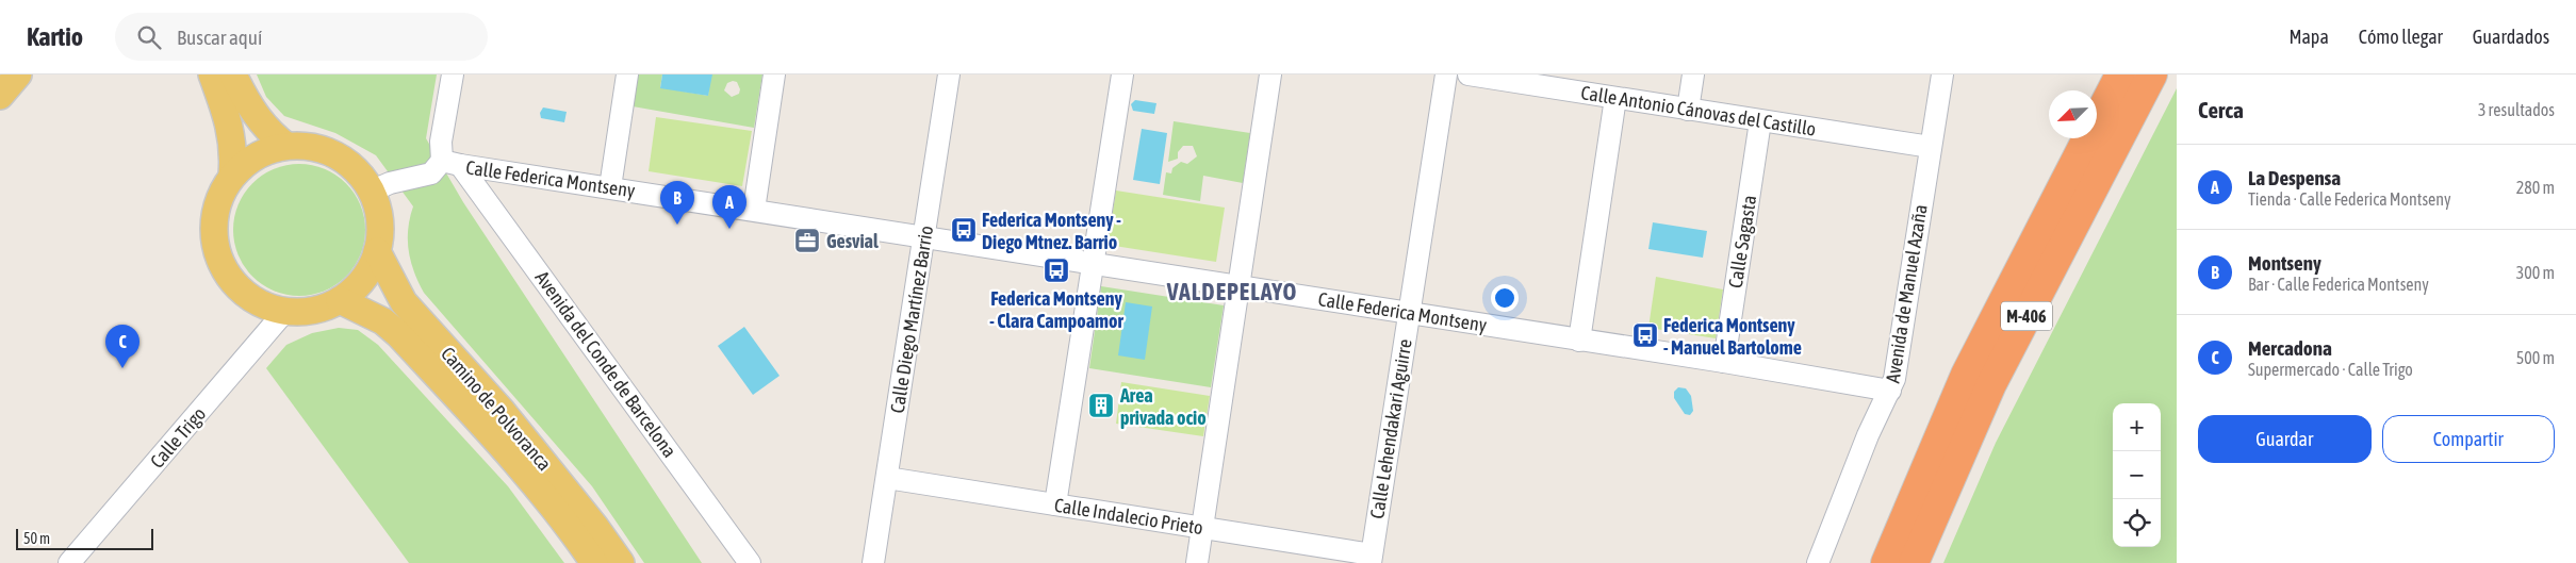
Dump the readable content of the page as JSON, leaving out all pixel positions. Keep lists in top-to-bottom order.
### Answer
{
  "streets": {
    "highway": ["M-406"],
    "main road": ["Camino de Polvoranca"],
    "street": [
      "Calle Antonio Cánovas del Castillo",
      "Calle Federica Montseny",
      "Calle Sagasta",
      "Avenida de Manuel Azaña",
      "Calle Diego Martínez Barrio",
      "Avenida del Conde de Barcelona",
      "Calle Lehendakari Aguirre",
      "Calle Trigo",
      "Calle Indalecio Prieto"
    ]
  },
  "crossings": [
    ["Calle Antonio Cánovas del Castillo", "Calle Sagasta"],
    ["Calle Antonio Cánovas del Castillo", "Avenida de Manuel Azaña"],
    ["Calle Federica Montseny", "Calle Sagasta"],
    ["Calle Federica Montseny", "Avenida de Manuel Azaña"],
    ["Calle Federica Montseny", "Calle Diego Martínez Barrio"],
    ["Calle Federica Montseny", "Avenida del Conde de Barcelona"],
    ["Calle Federica Montseny", "Calle Lehendakari Aguirre"],
    ["Calle Diego Martínez Barrio", "Calle Indalecio Prieto"],
    ["Camino de Polvoranca", "Calle Trigo"],
    ["Calle Lehendakari Aguirre", "Calle Indalecio Prieto"]
  ],
  "districts": ["VALDEPELAYO"],
  "places": {
    "bus stop": ["Federica Montseny - Diego Mtnez. Barrio", "Federica Montseny - Clara Campoamor", "Federica Montseny - Manuel Bartolome"],
    "office": ["Gesvial"],
    "building": ["Area privada ocio"]
  },
  "scale_bar": "50 m",
  "north": "bottom left",
  "page": {
    "header": "Kartio",
    "search": "Buscar aquí",
    "nav": ["Mapa", "Cómo llegar", "Guardados"],
    "heading": ["Cerca", "3 resultados"],
    "list": [
      {
        "mark": "A",
        "name": "La Despensa",
        "note": "Tienda · Calle Federica Montseny",
        "value": "280 m"
      },
      {
        "mark": "B",
        "name": "Montseny",
        "note": "Bar · Calle Federica Montseny",
        "value": "300 m"
      },
      {
        "mark": "C",
        "name": "Mercadona",
        "note": "Supermercado · Calle Trigo",
        "value": "500 m"
      }
    ],
    "pins": ["B", "A", "C"],
    "buttons": ["Guardar", "Compartir"],
    "map_buttons": ["+", "−"],
    "scale": "50 m"
  }
}
